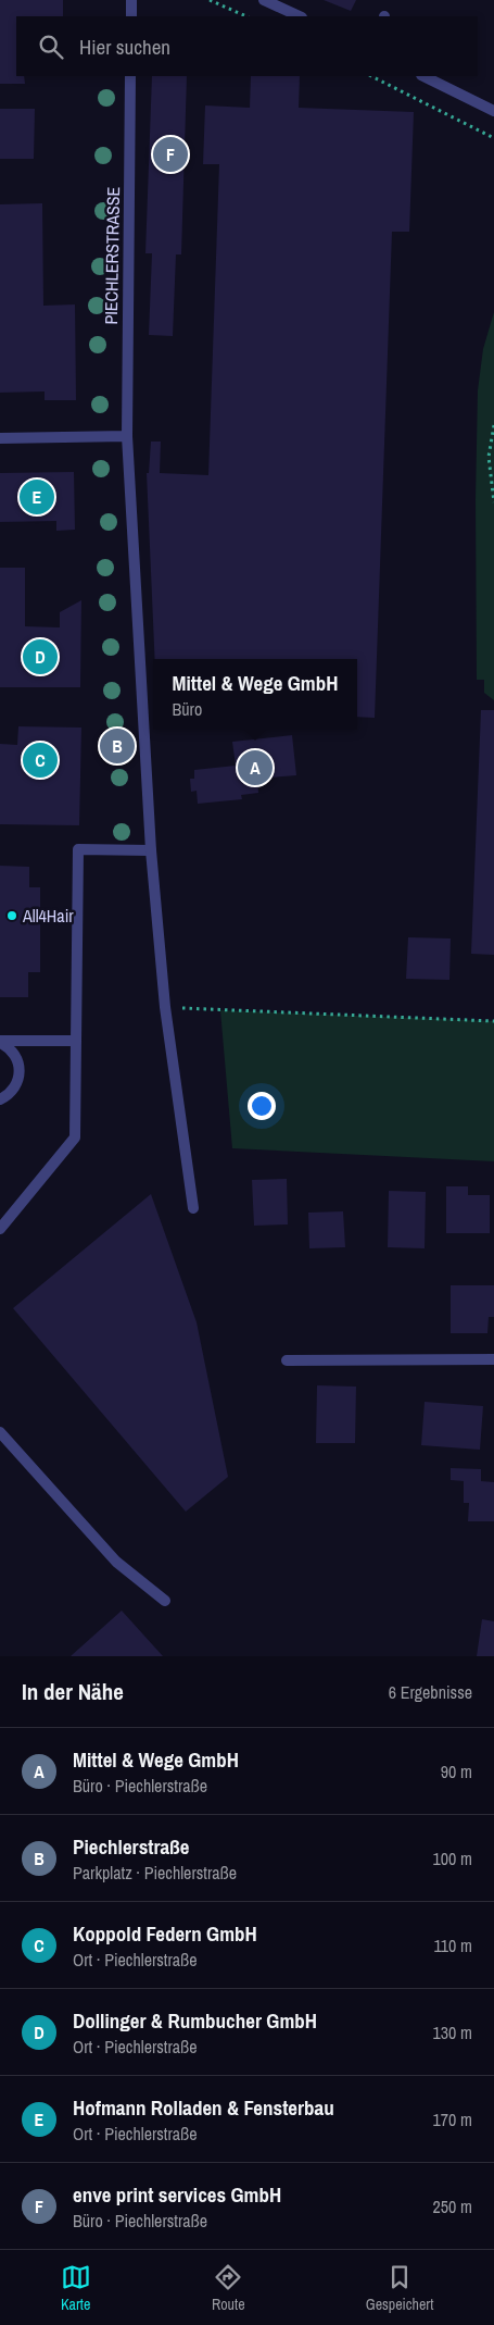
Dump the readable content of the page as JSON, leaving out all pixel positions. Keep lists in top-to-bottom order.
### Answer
{
  "streets": {
    "street": ["PIECHLERSTRASSE"]
  },
  "places": ["All4Hair"],
  "page": {
    "search": "Hier suchen",
    "pins": [
      "F",
      "E",
      "D",
      "B",
      "C",
      "A"
    ],
    "popup": ["Mittel & Wege GmbH", "Büro"],
    "heading": ["In der Nähe", "6 Ergebnisse"],
    "list": [
      {
        "mark": "A",
        "name": "Mittel & Wege GmbH",
        "note": "Büro · Piechlerstraße",
        "value": "90 m"
      },
      {
        "mark": "B",
        "name": "Piechlerstraße",
        "note": "Parkplatz · Piechlerstraße",
        "value": "100 m"
      },
      {
        "mark": "C",
        "name": "Koppold Federn GmbH",
        "note": "Ort · Piechlerstraße",
        "value": "110 m"
      },
      {
        "mark": "D",
        "name": "Dollinger & Rumbucher GmbH",
        "note": "Ort · Piechlerstraße",
        "value": "130 m"
      },
      {
        "mark": "E",
        "name": "Hofmann Rolladen & Fensterbau",
        "note": "Ort · Piechlerstraße",
        "value": "170 m"
      },
      {
        "mark": "F",
        "name": "enve print services GmbH",
        "note": "Büro · Piechlerstraße",
        "value": "250 m"
      }
    ],
    "nav": ["Karte", "Route", "Gespeichert"]
  }
}
